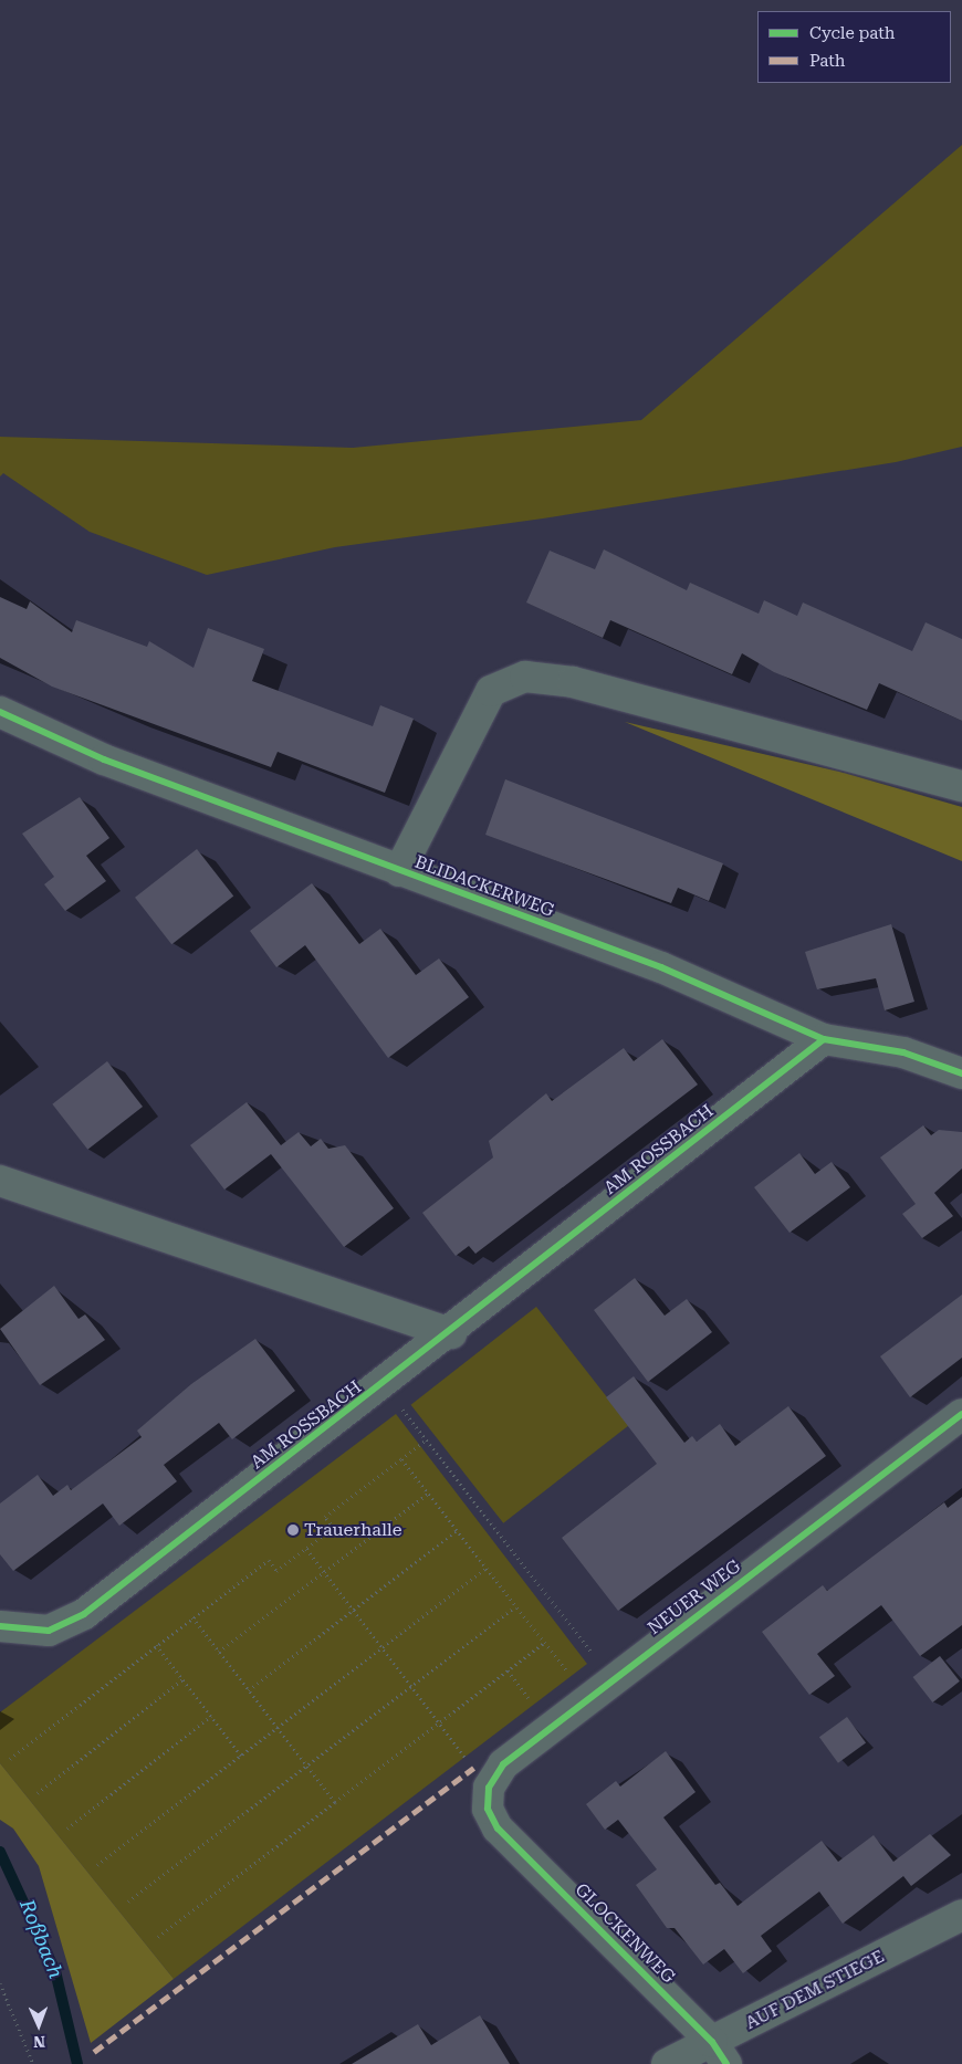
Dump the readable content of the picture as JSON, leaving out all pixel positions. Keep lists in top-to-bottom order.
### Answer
{
  "streets": {
    "street": [
      "BLIDACKERWEG",
      "AM ROSSBACH",
      "NEUER WEG",
      "GLOCKENWEG",
      "AUF DEM STIEGE"
    ]
  },
  "crossings": [
    ["BLIDACKERWEG", "AM ROSSBACH"],
    ["NEUER WEG", "GLOCKENWEG"],
    ["GLOCKENWEG", "AUF DEM STIEGE"]
  ],
  "water": ["Roßbach"],
  "places": ["Trauerhalle"],
  "legend": ["Cycle path", "Path"],
  "north": "bottom"
}
